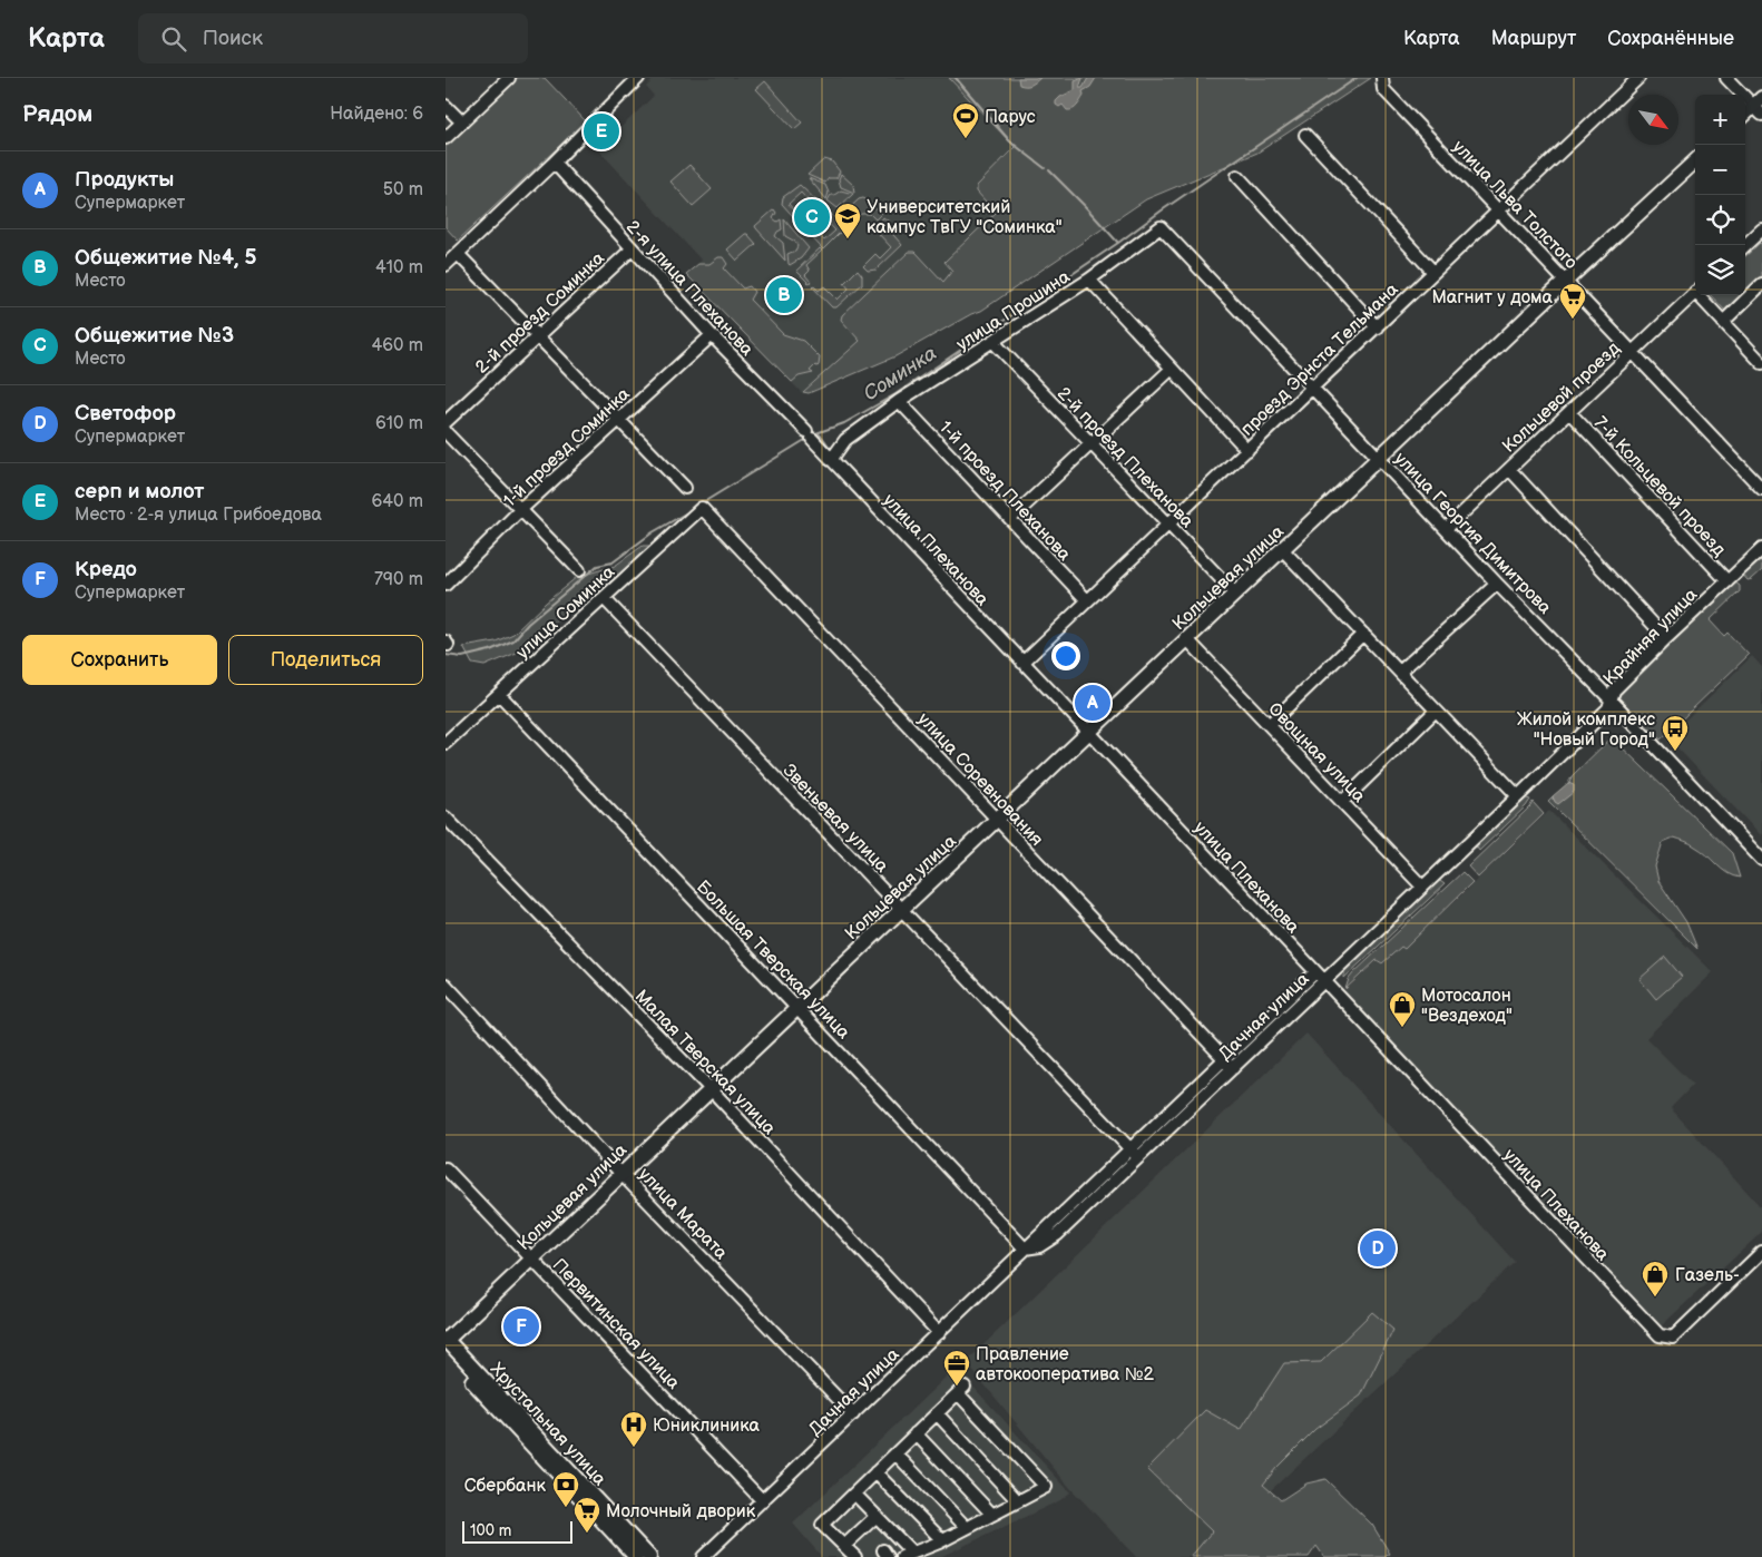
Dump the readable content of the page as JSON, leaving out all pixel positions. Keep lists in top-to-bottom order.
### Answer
{
  "streets": {
    "main road": ["Кольцевая улица", "Хрустальная улица"],
    "street": [
      "улица Льва Толстого",
      "2-я улица Плеханова",
      "улица Прошина",
      "2-й проезд Соминка",
      "проезд Эрнста Тельмана",
      "Кольцевой проезд",
      "1-й проезд Соминка",
      "2-й проезд Плеханова",
      "7-й Кольцевой проезд",
      "1-й проезд Плеханова",
      "улица Георгия Димитрова",
      "улица Плеханова",
      "улица Соминка",
      "Крайняя улица",
      "Овощная улица",
      "улица Соревнования",
      "Звеньевая улица",
      "Большая Тверская улица",
      "Дачная улица",
      "Малая Тверская улица",
      "улица Марата",
      "Первитинская улица"
    ]
  },
  "crossings": [
    ["улица Льва Толстого", "проезд Эрнста Тельмана"],
    ["улица Льва Толстого", "Кольцевой проезд"],
    ["улица Льва Толстого", "Кольцевая улица"],
    ["2-я улица Плеханова", "2-й проезд Соминка"],
    ["2-я улица Плеханова", "1-й проезд Соминка"],
    ["2-я улица Плеханова", "улица Плеханова"],
    ["улица Прошина", "2-й проезд Плеханова"],
    ["улица Прошина", "1-й проезд Плеханова"],
    ["улица Прошина", "улица Георгия Димитрова"],
    ["улица Прошина", "улица Плеханова"],
    ["проезд Эрнста Тельмана", "2-й проезд Плеханова"],
    ["проезд Эрнста Тельмана", "1-й проезд Плеханова"],
    ["проезд Эрнста Тельмана", "улица Георгия Димитрова"],
    ["проезд Эрнста Тельмана", "улица Плеханова"],
    ["Кольцевой проезд", "7-й Кольцевой проезд"],
    ["Кольцевой проезд", "улица Георгия Димитрова"],
    ["2-й проезд Плеханова", "Кольцевая улица"],
    ["7-й Кольцевой проезд", "Крайняя улица"],
    ["улица Георгия Димитрова", "Кольцевая улица"],
    ["улица Георгия Димитрова", "Крайняя улица"],
    ["улица Плеханова", "Кольцевая улица"],
    ["улица Плеханова", "Дачная улица"],
    ["Кольцевая улица", "Овощная улица"],
    ["Кольцевая улица", "улица Соревнования"],
    ["Кольцевая улица", "Звеньевая улица"],
    ["Кольцевая улица", "Большая Тверская улица"],
    ["Кольцевая улица", "Малая Тверская улица"],
    ["Кольцевая улица", "улица Марата"],
    ["Кольцевая улица", "Первитинская улица"],
    ["Кольцевая улица", "Хрустальная улица"],
    ["улица Соминка", "улица Соревнования"],
    ["улица Соминка", "Звеньевая улица"],
    ["улица Соминка", "Большая Тверская улица"],
    ["Крайняя улица", "Дачная улица"],
    ["Овощная улица", "Дачная улица"],
    ["улица Соревнования", "Дачная улица"],
    ["Звеньевая улица", "Дачная улица"],
    ["Большая Тверская улица", "Дачная улица"],
    ["Дачная улица", "Малая Тверская улица"],
    ["Дачная улица", "улица Марата"],
    ["Дачная улица", "Первитинская улица"]
  ],
  "water": ["Соминка"],
  "places": {
    "sports": ["Парус"],
    "school or university": ["Университетский кампус ТвГУ \"Соминка\""],
    "supermarket": ["Магнит у дома", "Молочный дворик"],
    "bus stop": ["Жилой комплекс \"Новый Город\""],
    "shop": ["Мотосалон \"Вездеход\"", "Газель-"],
    "office": ["Правление автокооператива №2"],
    "hospital": ["Юниклиника"],
    "bank": ["Сбербанк"]
  },
  "scale_bar": "100 m",
  "north": "bottom right",
  "page": {
    "header": "Карта",
    "search": "Поиск",
    "nav": ["Карта", "Маршрут", "Сохранённые"],
    "heading": ["Рядом", "Найдено: 6"],
    "map_buttons": ["+", "−"],
    "pins": [
      "E",
      "C",
      "B",
      "A",
      "D",
      "F"
    ],
    "list": [
      {
        "mark": "A",
        "name": "Продукты",
        "note": "Супермаркет",
        "value": "50 m"
      },
      {
        "mark": "B",
        "name": "Общежитие №4, 5",
        "note": "Место",
        "value": "410 m"
      },
      {
        "mark": "C",
        "name": "Общежитие №3",
        "note": "Место",
        "value": "460 m"
      },
      {
        "mark": "D",
        "name": "Светофор",
        "note": "Супермаркет",
        "value": "610 m"
      },
      {
        "mark": "E",
        "name": "серп и молот",
        "note": "Место · 2-я улица Грибоедова",
        "value": "640 m"
      },
      {
        "mark": "F",
        "name": "Кредо",
        "note": "Супермаркет",
        "value": "790 m"
      }
    ],
    "buttons": ["Сохранить", "Поделиться"],
    "scale": "100 m"
  }
}
